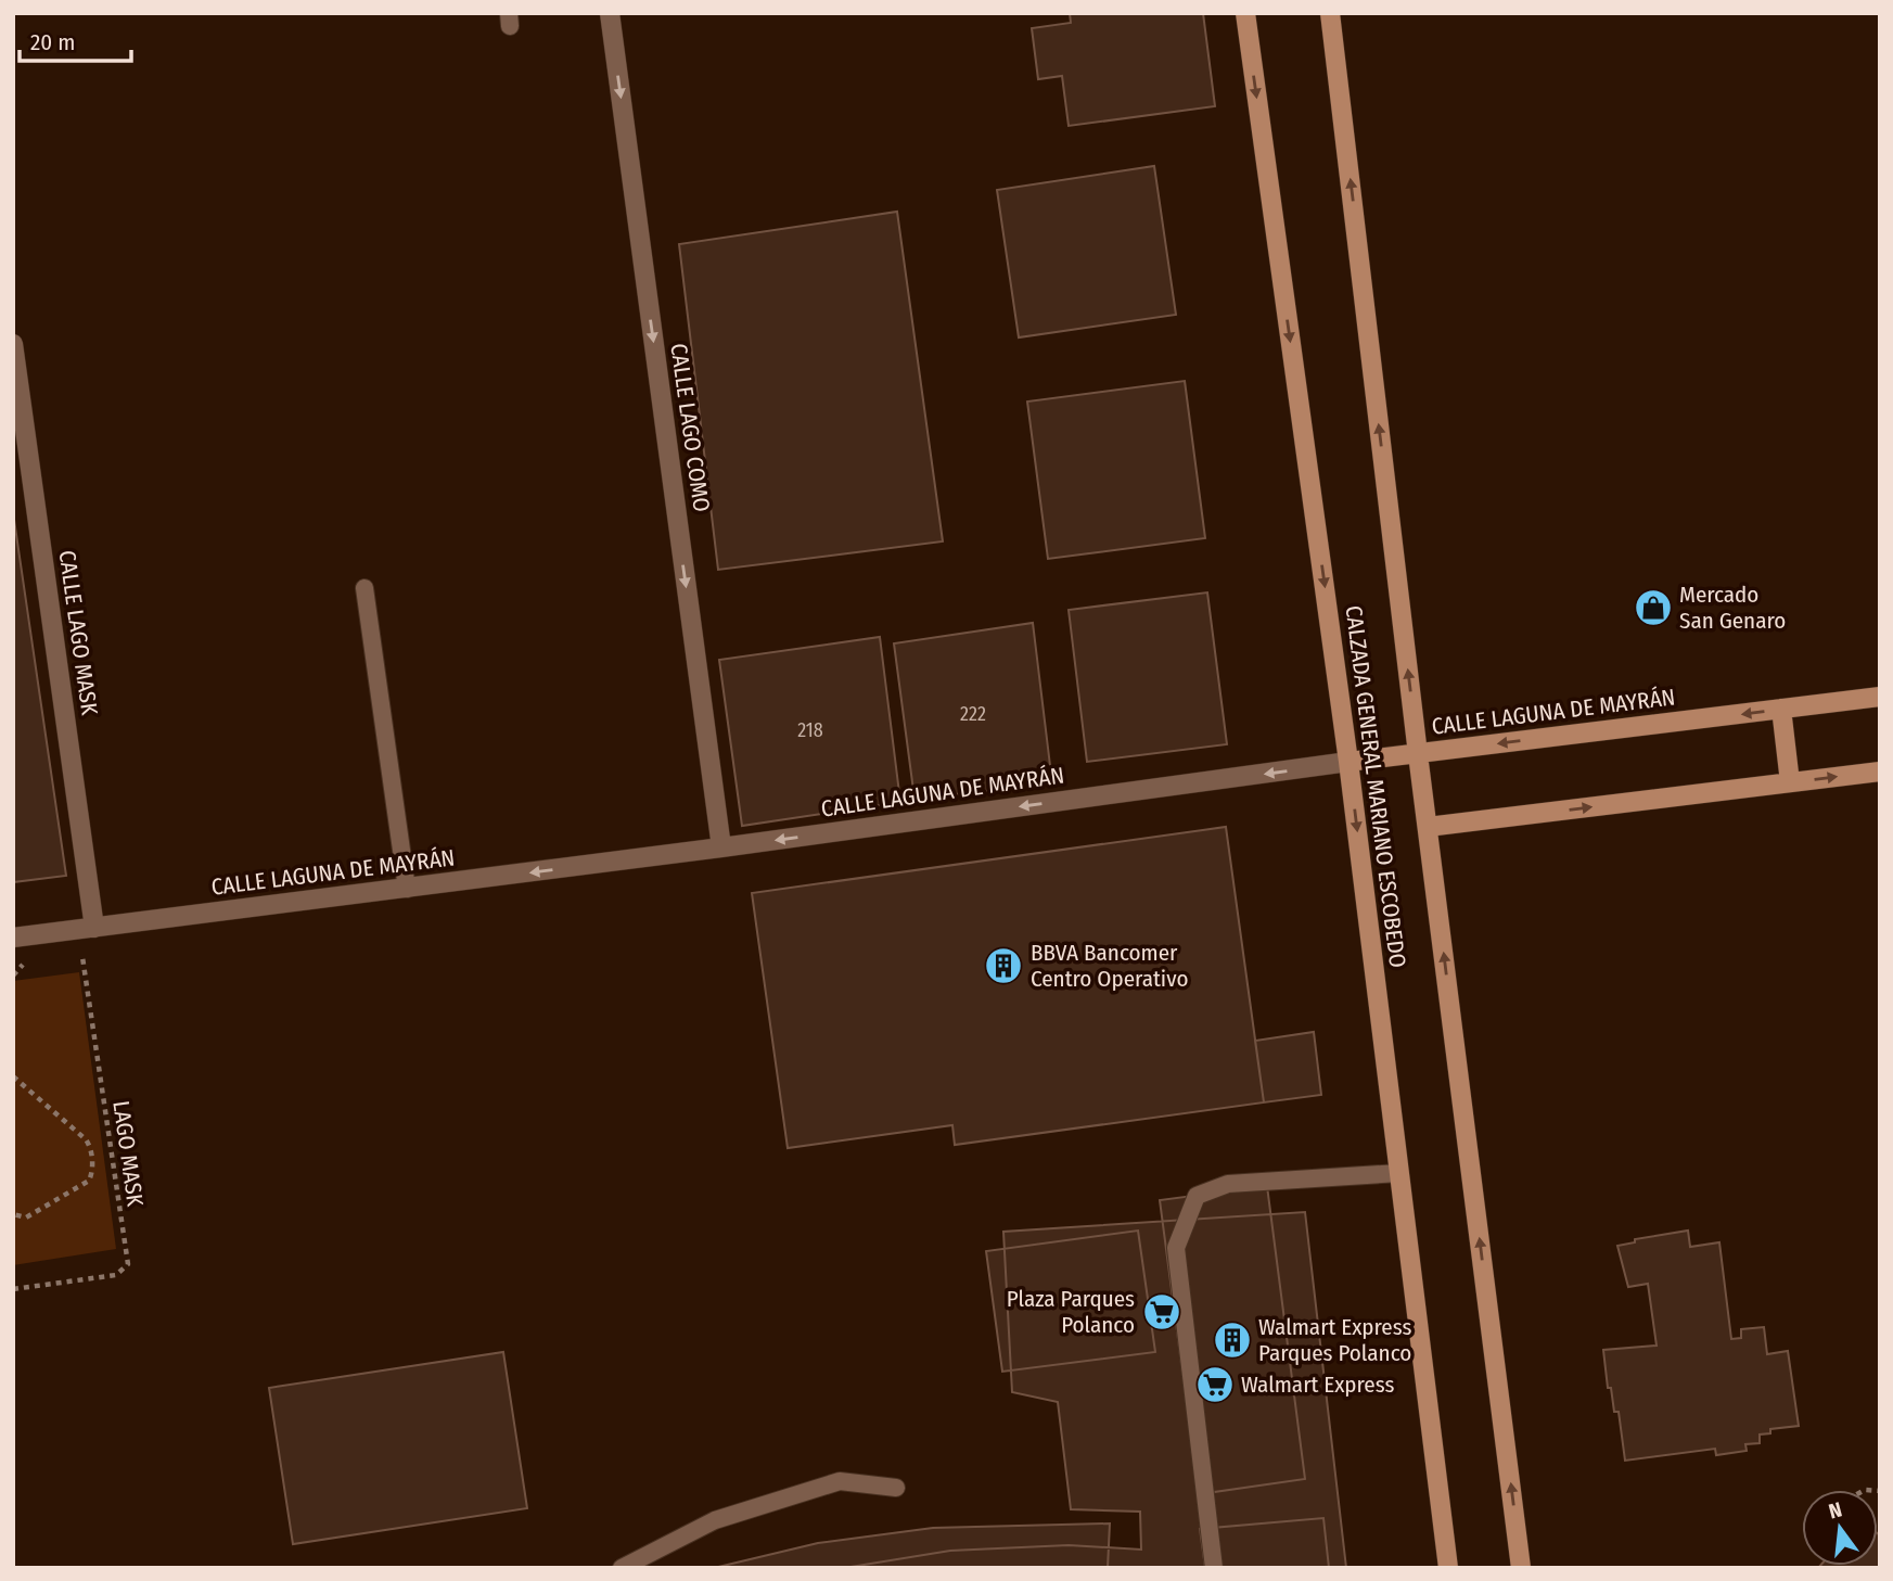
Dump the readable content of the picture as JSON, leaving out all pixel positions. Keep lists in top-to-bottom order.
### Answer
{
  "streets": {
    "main road": ["CALLE LAGUNA DE MAYRÁN", "CALZADA GENERAL MARIANO ESCOBEDO"],
    "street": ["CALLE LAGO COMO", "CALLE LAGO MASK"],
    "path": ["LAGO MASK"]
  },
  "crossings": [
    ["CALLE LAGO COMO", "CALLE LAGUNA DE MAYRÁN"],
    ["CALLE LAGO MASK", "CALLE LAGUNA DE MAYRÁN"],
    ["CALLE LAGO MASK", "LAGO MASK"],
    ["CALLE LAGUNA DE MAYRÁN", "CALZADA GENERAL MARIANO ESCOBEDO"],
    ["CALLE LAGUNA DE MAYRÁN", "LAGO MASK"]
  ],
  "one_way": ["CALLE LAGO COMO", "CALLE LAGUNA DE MAYRÁN"],
  "places": {
    "shop": ["Mercado San Genaro"],
    "building": ["BBVA Bancomer Centro Operativo", "Walmart Express Parques Polanco"],
    "supermarket": ["Plaza Parques Polanco", "Walmart Express"]
  },
  "house_numbers": ["222", "218"],
  "scale_bar": "20 m",
  "north": "top"
}
